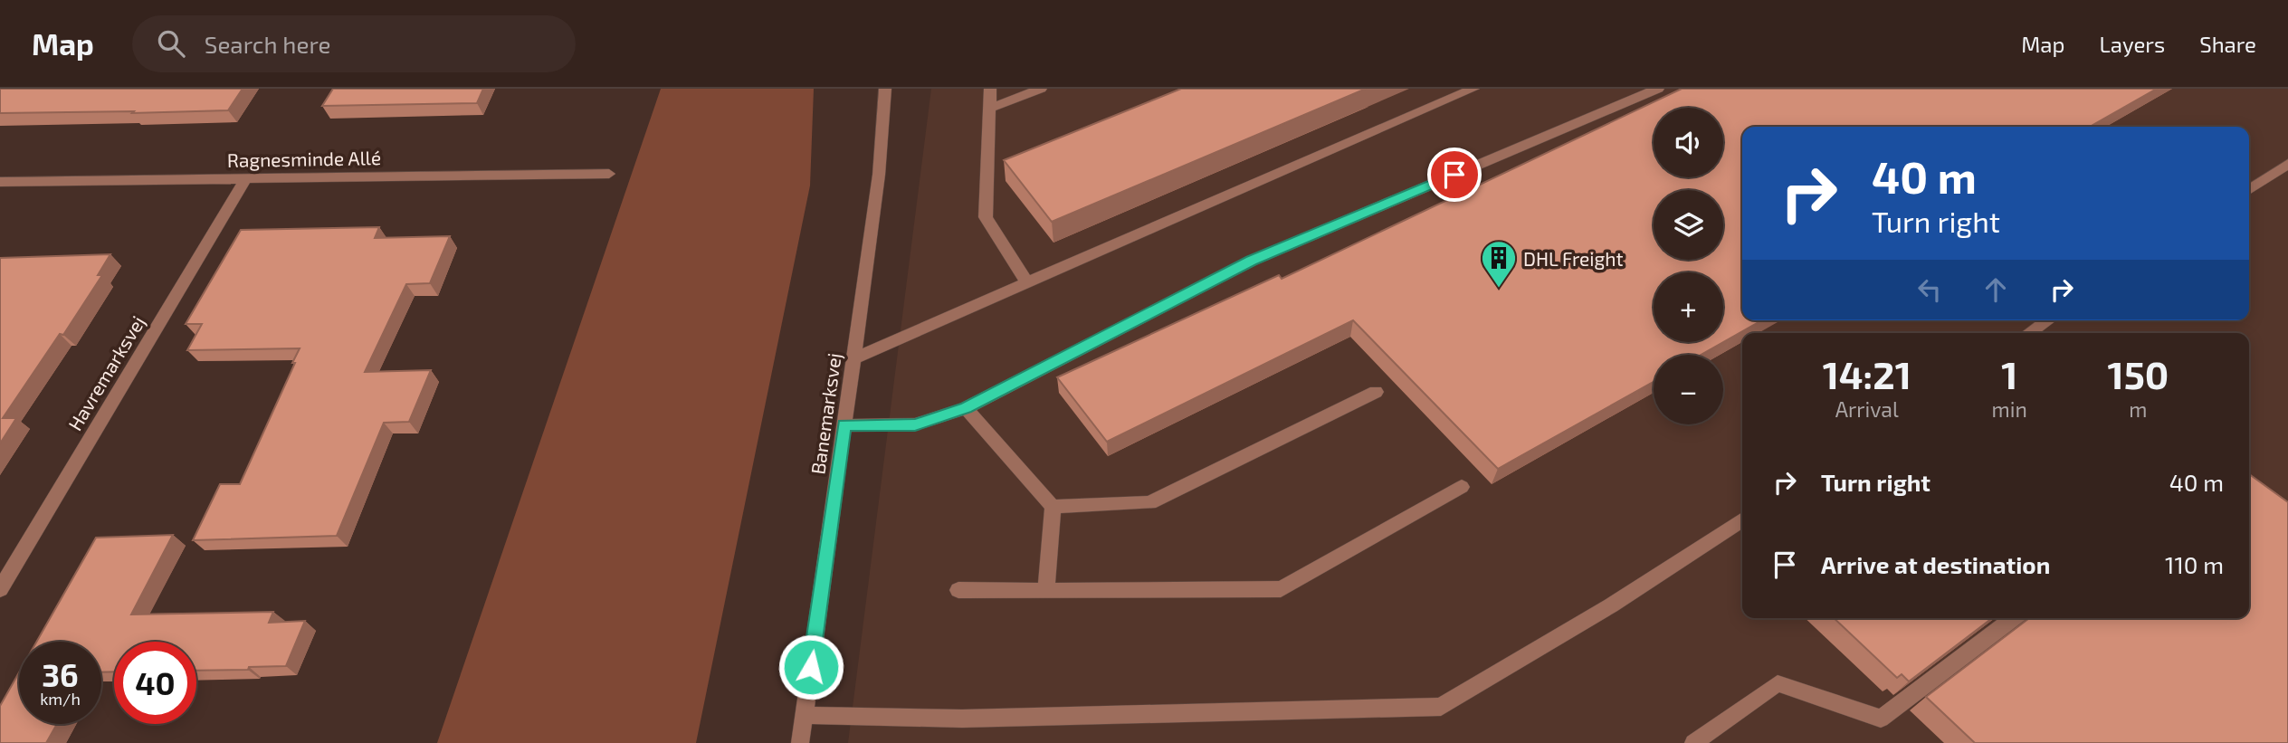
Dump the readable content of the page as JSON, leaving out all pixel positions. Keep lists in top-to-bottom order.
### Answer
{
  "streets": {
    "street": ["Ragnesminde Allé", "Havremarksvej", "Banemarksvej"]
  },
  "crossings": [
    ["Ragnesminde Allé", "Havremarksvej"]
  ],
  "places": {
    "building": ["DHL Freight"]
  },
  "page": {
    "header": "Map",
    "search": "Search here",
    "nav": ["Map", "Layers", "Share"],
    "map_buttons": ["+", "−"],
    "turn": ["40 m", "Turn right"],
    "eta": [
      "14:21",
      "Arrival",
      "1",
      "min",
      "150",
      "m"
    ],
    "list": [
      {
        "name": "Turn right",
        "value": "40 m"
      },
      {
        "name": "Arrive at destination",
        "value": "110 m"
      }
    ],
    "speed": "36 km/h",
    "limit": "40"
  }
}
